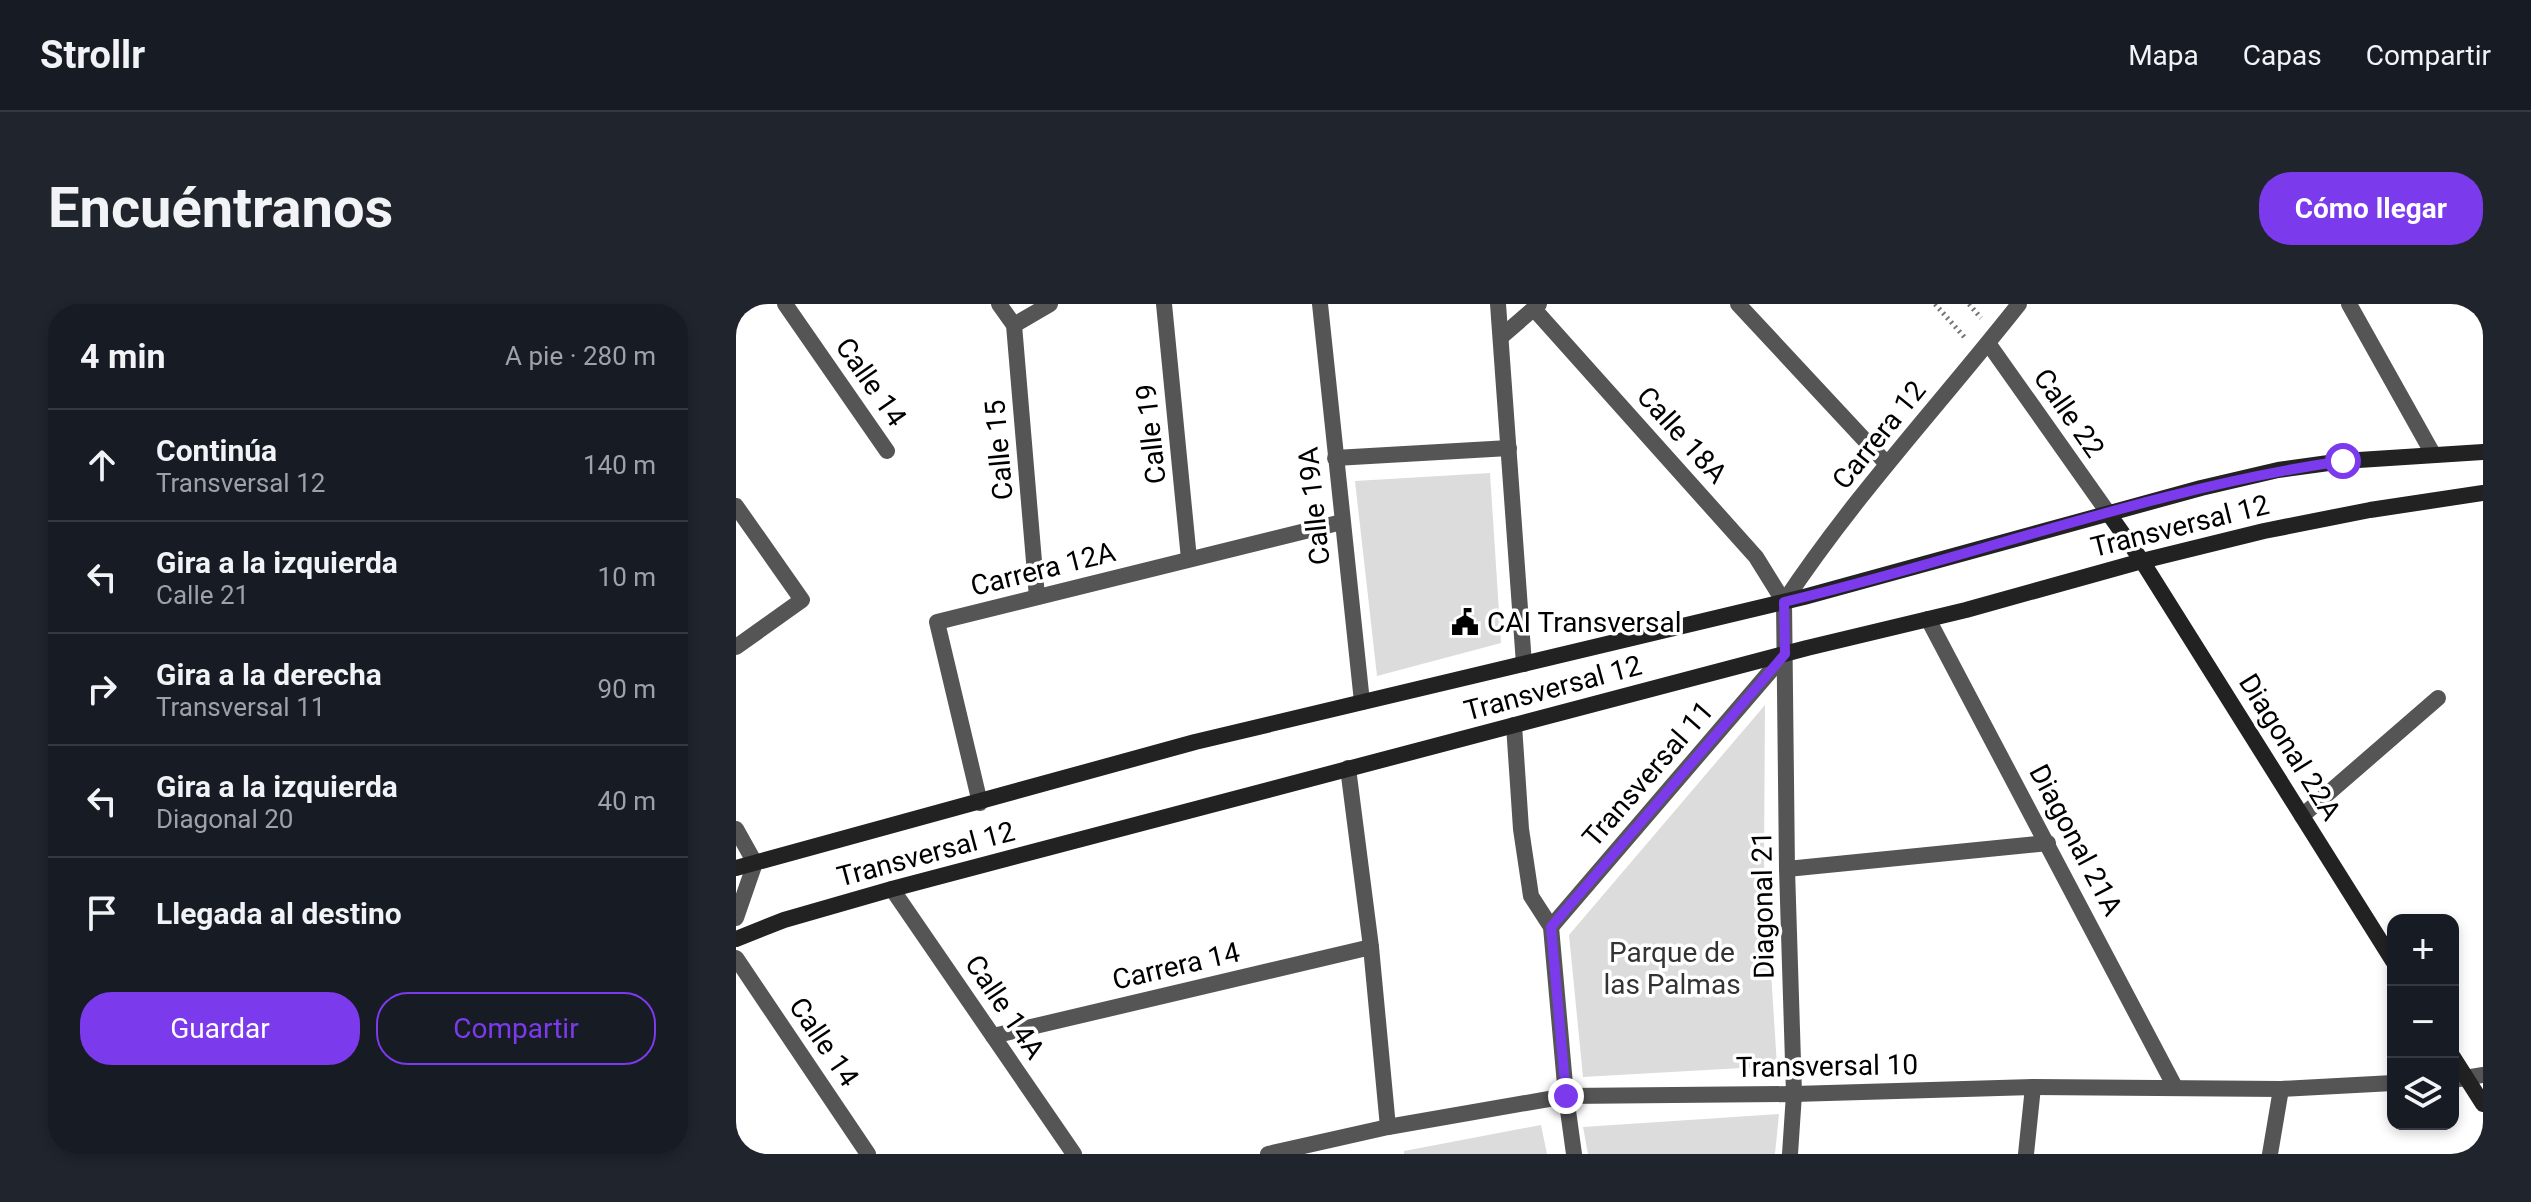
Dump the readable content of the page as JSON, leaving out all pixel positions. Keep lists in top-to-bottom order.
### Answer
{
  "streets": {
    "main road": ["Transversal 12", "Diagonal 22A"],
    "street": [
      "Calle 14",
      "Calle 22",
      "Calle 19",
      "Calle 18A",
      "Carrera 12",
      "Calle 15",
      "Calle 19A",
      "Carrera 12A",
      "Transversal 11",
      "Diagonal 21A",
      "Diagonal 21",
      "Carrera 14",
      "Calle 14A",
      "Transversal 10"
    ]
  },
  "crossings": [
    ["Calle 22", "Carrera 12"],
    ["Calle 22", "Transversal 12"],
    ["Calle 22", "Diagonal 22A"],
    ["Calle 19", "Carrera 12A"],
    ["Calle 18A", "Carrera 12"],
    ["Calle 18A", "Transversal 12"],
    ["Calle 18A", "Diagonal 21"],
    ["Carrera 12", "Transversal 12"],
    ["Carrera 12", "Diagonal 21"],
    ["Calle 15", "Carrera 12A"],
    ["Calle 19A", "Transversal 12"],
    ["Calle 19A", "Carrera 12A"],
    ["Transversal 12", "Carrera 12A"],
    ["Transversal 12", "Diagonal 22A"],
    ["Transversal 12", "Transversal 11"],
    ["Transversal 12", "Diagonal 21A"],
    ["Transversal 12", "Diagonal 21"],
    ["Transversal 12", "Calle 14A"],
    ["Transversal 11", "Diagonal 21"],
    ["Diagonal 21A", "Transversal 10"],
    ["Diagonal 21", "Transversal 10"],
    ["Carrera 14", "Calle 14A"]
  ],
  "parks": ["Parque de las Palmas"],
  "places": {
    "public building": ["CAI Transversal"]
  },
  "page": {
    "header": "Strollr",
    "nav": ["Mapa", "Capas", "Compartir"],
    "buttons": [
      "Cómo llegar",
      ["Guardar", "Compartir"]
    ],
    "title": "Encuéntranos",
    "heading": ["4 min", "A pie · 280 m"],
    "list": [
      ["Continúa", "Transversal 12", "140 m"],
      ["Gira a la izquierda", "Calle 21", "10 m"],
      ["Gira a la derecha", "Transversal 11", "90 m"],
      ["Gira a la izquierda", "Diagonal 20", "40 m"],
      "Llegada al destino"
    ],
    "map_buttons": ["+", "−"]
  }
}
